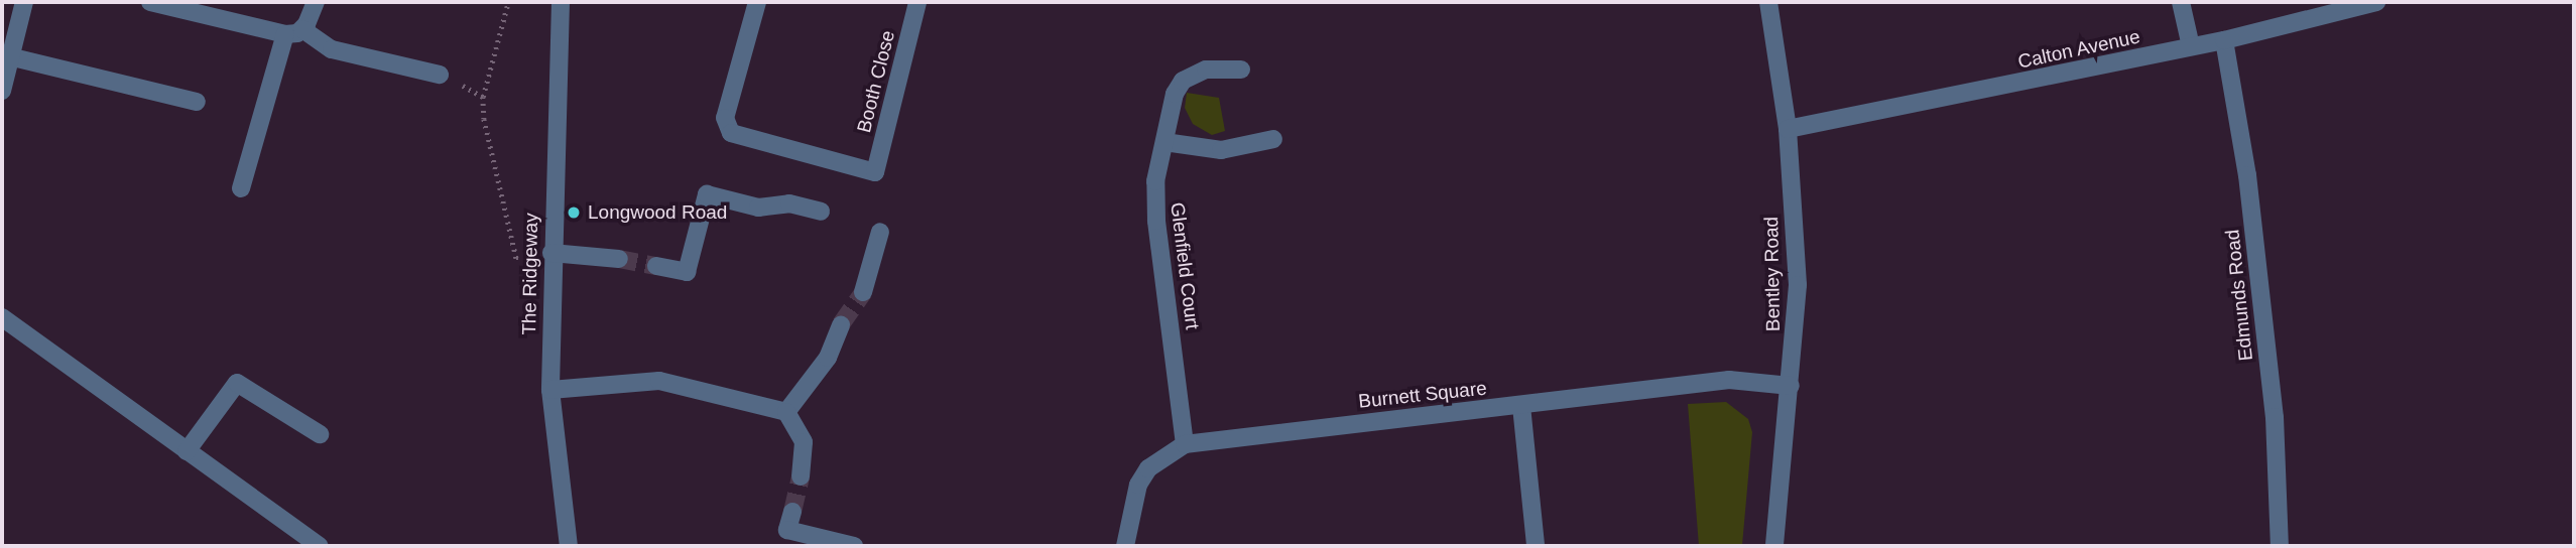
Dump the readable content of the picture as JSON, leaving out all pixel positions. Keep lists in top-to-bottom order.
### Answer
{
  "streets": {
    "street": [
      "Calton Avenue",
      "Booth Close",
      "Glenfield Court",
      "The Ridgeway",
      "Bentley Road",
      "Edmunds Road",
      "Burnett Square"
    ]
  },
  "crossings": [
    ["Calton Avenue", "Bentley Road"],
    ["Calton Avenue", "Edmunds Road"],
    ["Glenfield Court", "Burnett Square"],
    ["Bentley Road", "Burnett Square"]
  ],
  "places": ["Longwood Road"]
}
